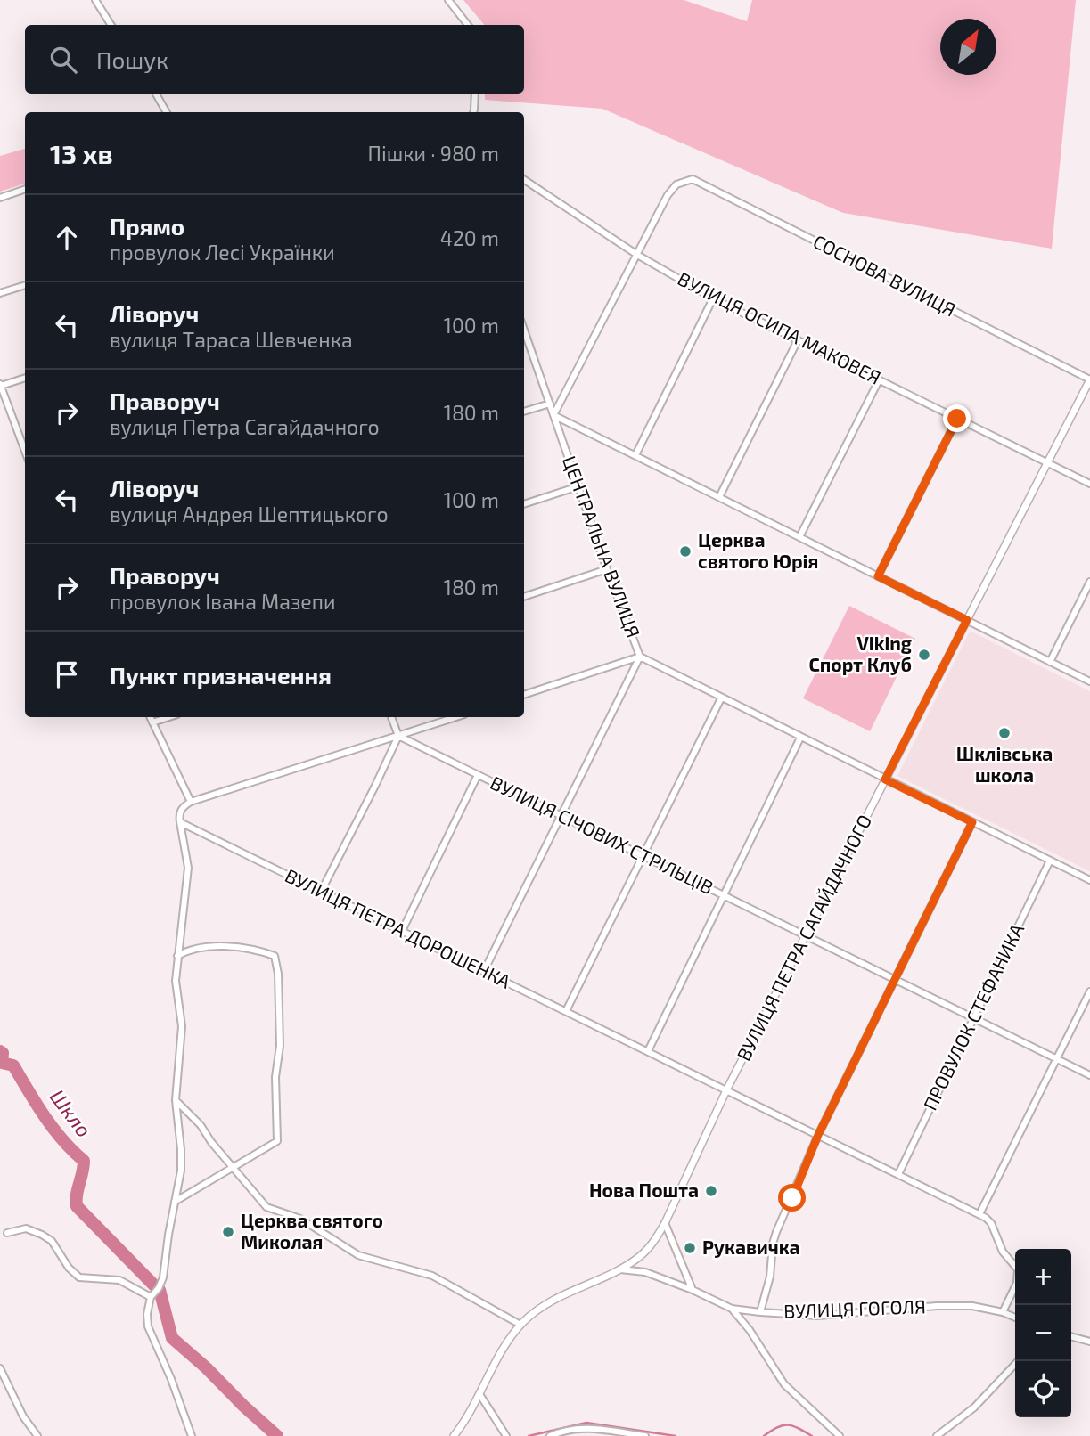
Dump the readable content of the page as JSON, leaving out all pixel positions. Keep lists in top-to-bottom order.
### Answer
{
  "streets": {
    "street": [
      "СОСНОВА ВУЛИЦЯ",
      "ВУЛИЦЯ ОСИПА МАКОВЕЯ",
      "ЦЕНТРАЛЬНА ВУЛИЦЯ",
      "ВУЛИЦЯ СІЧОВИХ СТРІЛЬЦІВ",
      "ВУЛИЦЯ ПЕТРА ДОРОШЕНКА",
      "ВУЛИЦЯ ПЕТРА САГАЙДАЧНОГО",
      "ПРОВУЛОК СТЕФАНИКА",
      "ВУЛИЦЯ ГОГОЛЯ"
    ]
  },
  "crossings": [
    ["СОСНОВА ВУЛИЦЯ", "ВУЛИЦЯ ОСИПА МАКОВЕЯ"],
    ["СОСНОВА ВУЛИЦЯ", "ВУЛИЦЯ ПЕТРА САГАЙДАЧНОГО"],
    ["ВУЛИЦЯ ОСИПА МАКОВЕЯ", "ВУЛИЦЯ ПЕТРА САГАЙДАЧНОГО"],
    ["ЦЕНТРАЛЬНА ВУЛИЦЯ", "ВУЛИЦЯ ПЕТРА САГАЙДАЧНОГО"],
    ["ЦЕНТРАЛЬНА ВУЛИЦЯ", "ПРОВУЛОК СТЕФАНИКА"],
    ["ВУЛИЦЯ СІЧОВИХ СТРІЛЬЦІВ", "ВУЛИЦЯ ПЕТРА САГАЙДАЧНОГО"],
    ["ВУЛИЦЯ СІЧОВИХ СТРІЛЬЦІВ", "ПРОВУЛОК СТЕФАНИКА"],
    ["ВУЛИЦЯ ПЕТРА ДОРОШЕНКА", "ВУЛИЦЯ ПЕТРА САГАЙДАЧНОГО"],
    ["ВУЛИЦЯ ПЕТРА ДОРОШЕНКА", "ПРОВУЛОК СТЕФАНИКА"],
    ["ВУЛИЦЯ ПЕТРА САГАЙДАЧНОГО", "ВУЛИЦЯ ГОГОЛЯ"]
  ],
  "water": ["Шкло"],
  "places": [
    "Церква святого Юрія",
    "Viking Спорт Клуб",
    "Шклівська школа",
    "Нова Пошта",
    "Церква святого Миколая",
    "Рукавичка"
  ],
  "north": "top right",
  "page": {
    "search": "Пошук",
    "heading": ["13 хв", "Пішки · 980 m"],
    "list": [
      ["Прямо", "провулок Лесі Українки", "420 m"],
      ["Ліворуч", "вулиця Тараса Шевченка", "100 m"],
      ["Праворуч", "вулиця Петра Сагайдачного", "180 m"],
      ["Ліворуч", "вулиця Андрея Шептицького", "100 m"],
      ["Праворуч", "провулок Івана Мазепи", "180 m"],
      "Пункт призначення"
    ],
    "map_buttons": ["+", "−"]
  }
}
